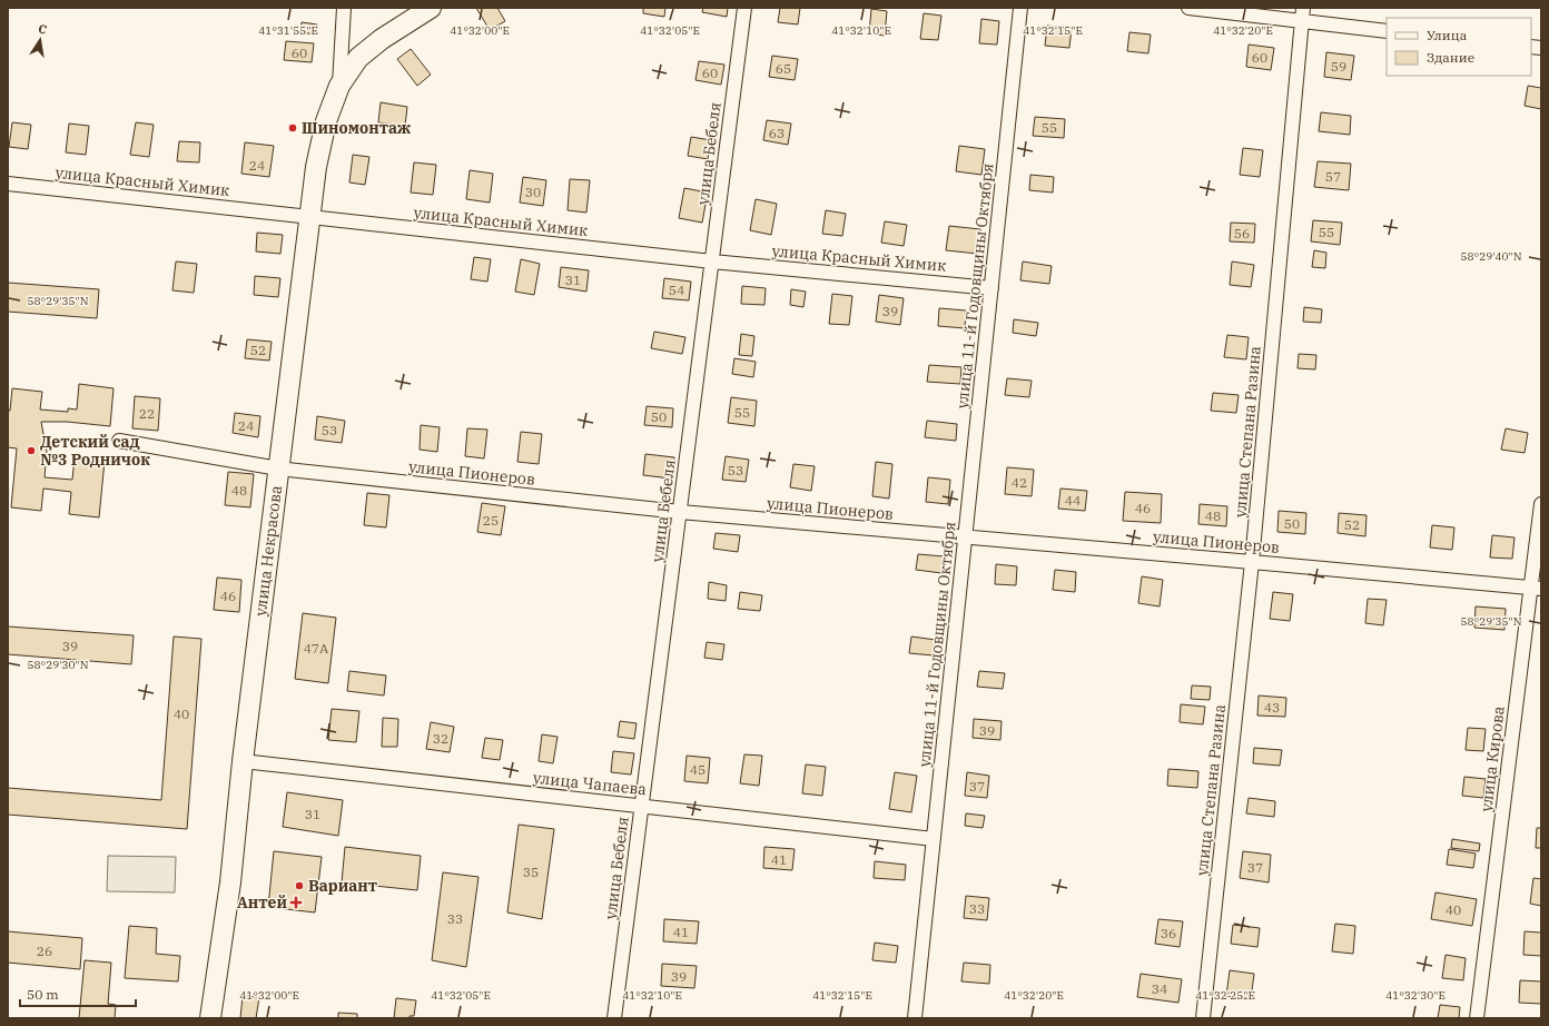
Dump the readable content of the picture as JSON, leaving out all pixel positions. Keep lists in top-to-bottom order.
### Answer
{
  "streets": {
    "street": [
      "улица Бебеля",
      "улица Красный Химик",
      "улица 11-й Годовщины Октября",
      "улица Степана Разина",
      "улица Пионеров",
      "улица Некрасова",
      "улица Кирова",
      "улица Чапаева"
    ]
  },
  "crossings": [
    ["улица Бебеля", "улица Красный Химик"],
    ["улица Бебеля", "улица Пионеров"],
    ["улица Бебеля", "улица Чапаева"],
    ["улица Красный Химик", "улица 11-й Годовщины Октября"],
    ["улица Красный Химик", "улица Некрасова"],
    ["улица 11-й Годовщины Октября", "улица Пионеров"],
    ["улица 11-й Годовщины Октября", "улица Чапаева"],
    ["улица Степана Разина", "улица Пионеров"],
    ["улица Пионеров", "улица Некрасова"],
    ["улица Пионеров", "улица Кирова"],
    ["улица Некрасова", "улица Чапаева"]
  ],
  "places": {
    "other": ["Шиномонтаж", "Детский сад №3 Родничок", "Вариант"],
    "health": ["Антей"]
  },
  "house_numbers": [
    "60",
    "60",
    "59",
    "65",
    "60",
    "55",
    "63",
    "24",
    "57",
    "30",
    "55",
    "56",
    "31",
    "54",
    "39",
    "52",
    "55",
    "22",
    "50",
    "24",
    "53",
    "53",
    "42",
    "48",
    "44",
    "46",
    "48",
    "25",
    "50",
    "52",
    "46",
    "39",
    "47А",
    "43",
    "40",
    "39",
    "32",
    "45",
    "37",
    "31",
    "41",
    "37",
    "35",
    "33",
    "40",
    "33",
    "41",
    "36",
    "26",
    "39",
    "34"
  ],
  "legend": ["Улица", "Здание"],
  "scale_bar": "50 m",
  "north": "top",
  "coordinates": [
    "41°31'55\"E",
    "41°32'00\"E",
    "41°32'05\"E",
    "41°32'10\"E",
    "41°32'15\"E",
    "41°32'20\"E",
    "58°29'40\"N",
    "58°29'35\"N",
    "58°29'30\"N",
    "41°32'25\"E",
    "41°32'30\"E"
  ]
}
